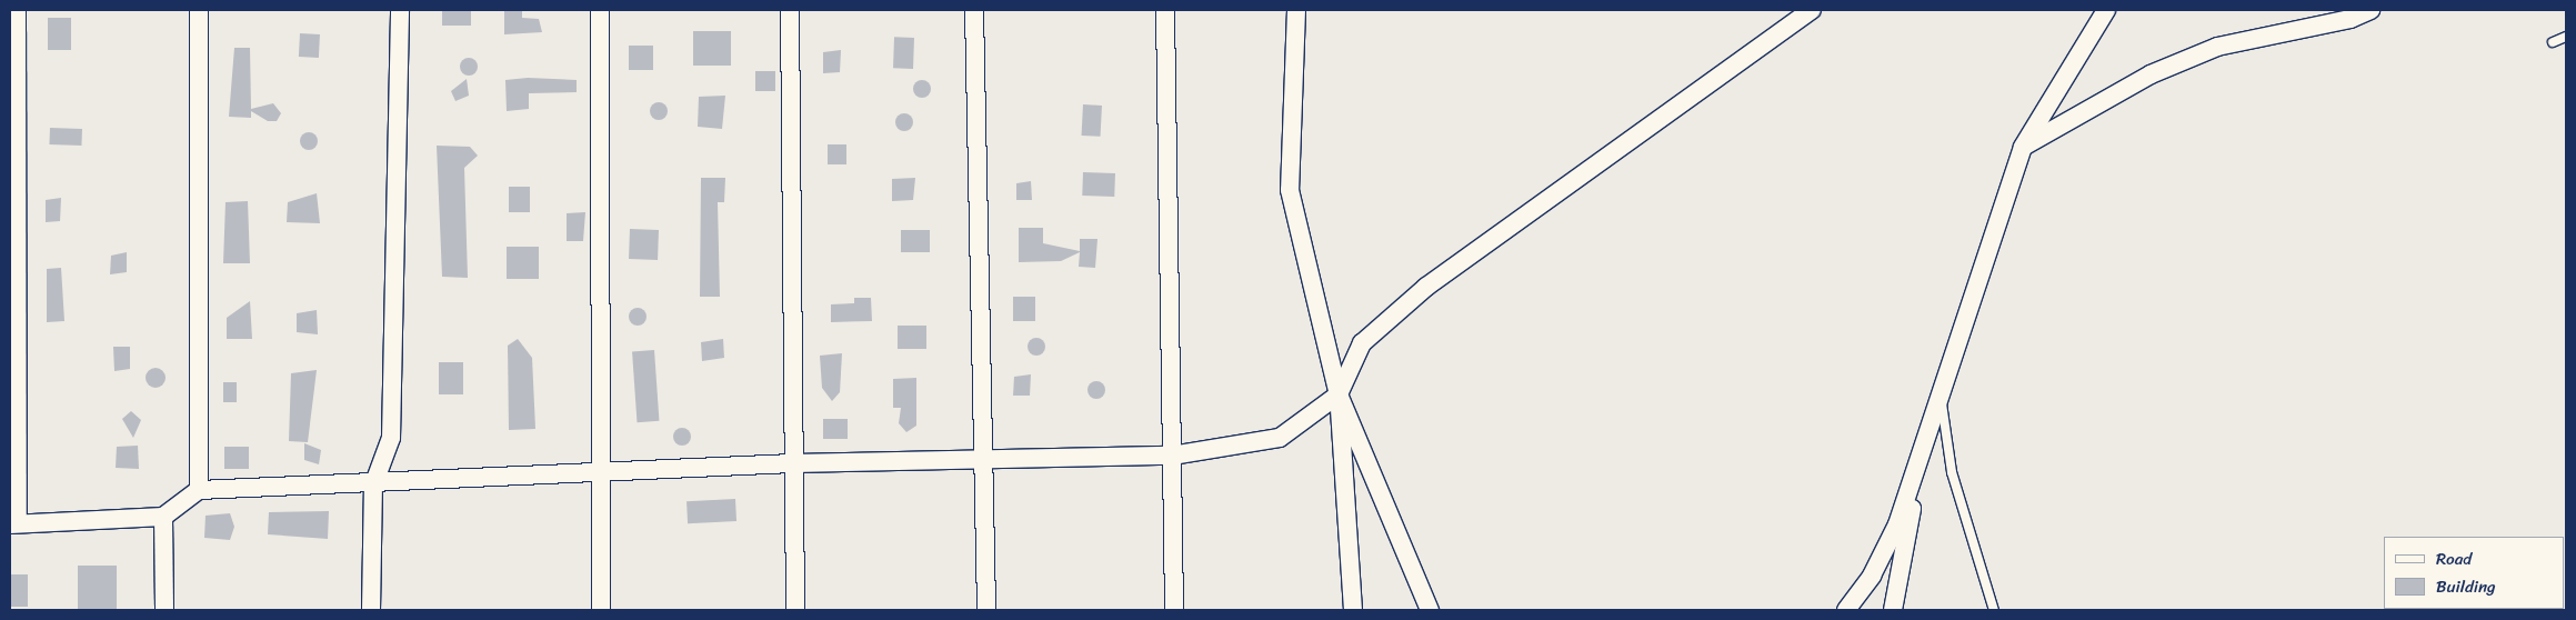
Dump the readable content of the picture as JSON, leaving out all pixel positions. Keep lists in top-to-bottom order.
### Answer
{
  "legend": ["Road", "Building"]
}
